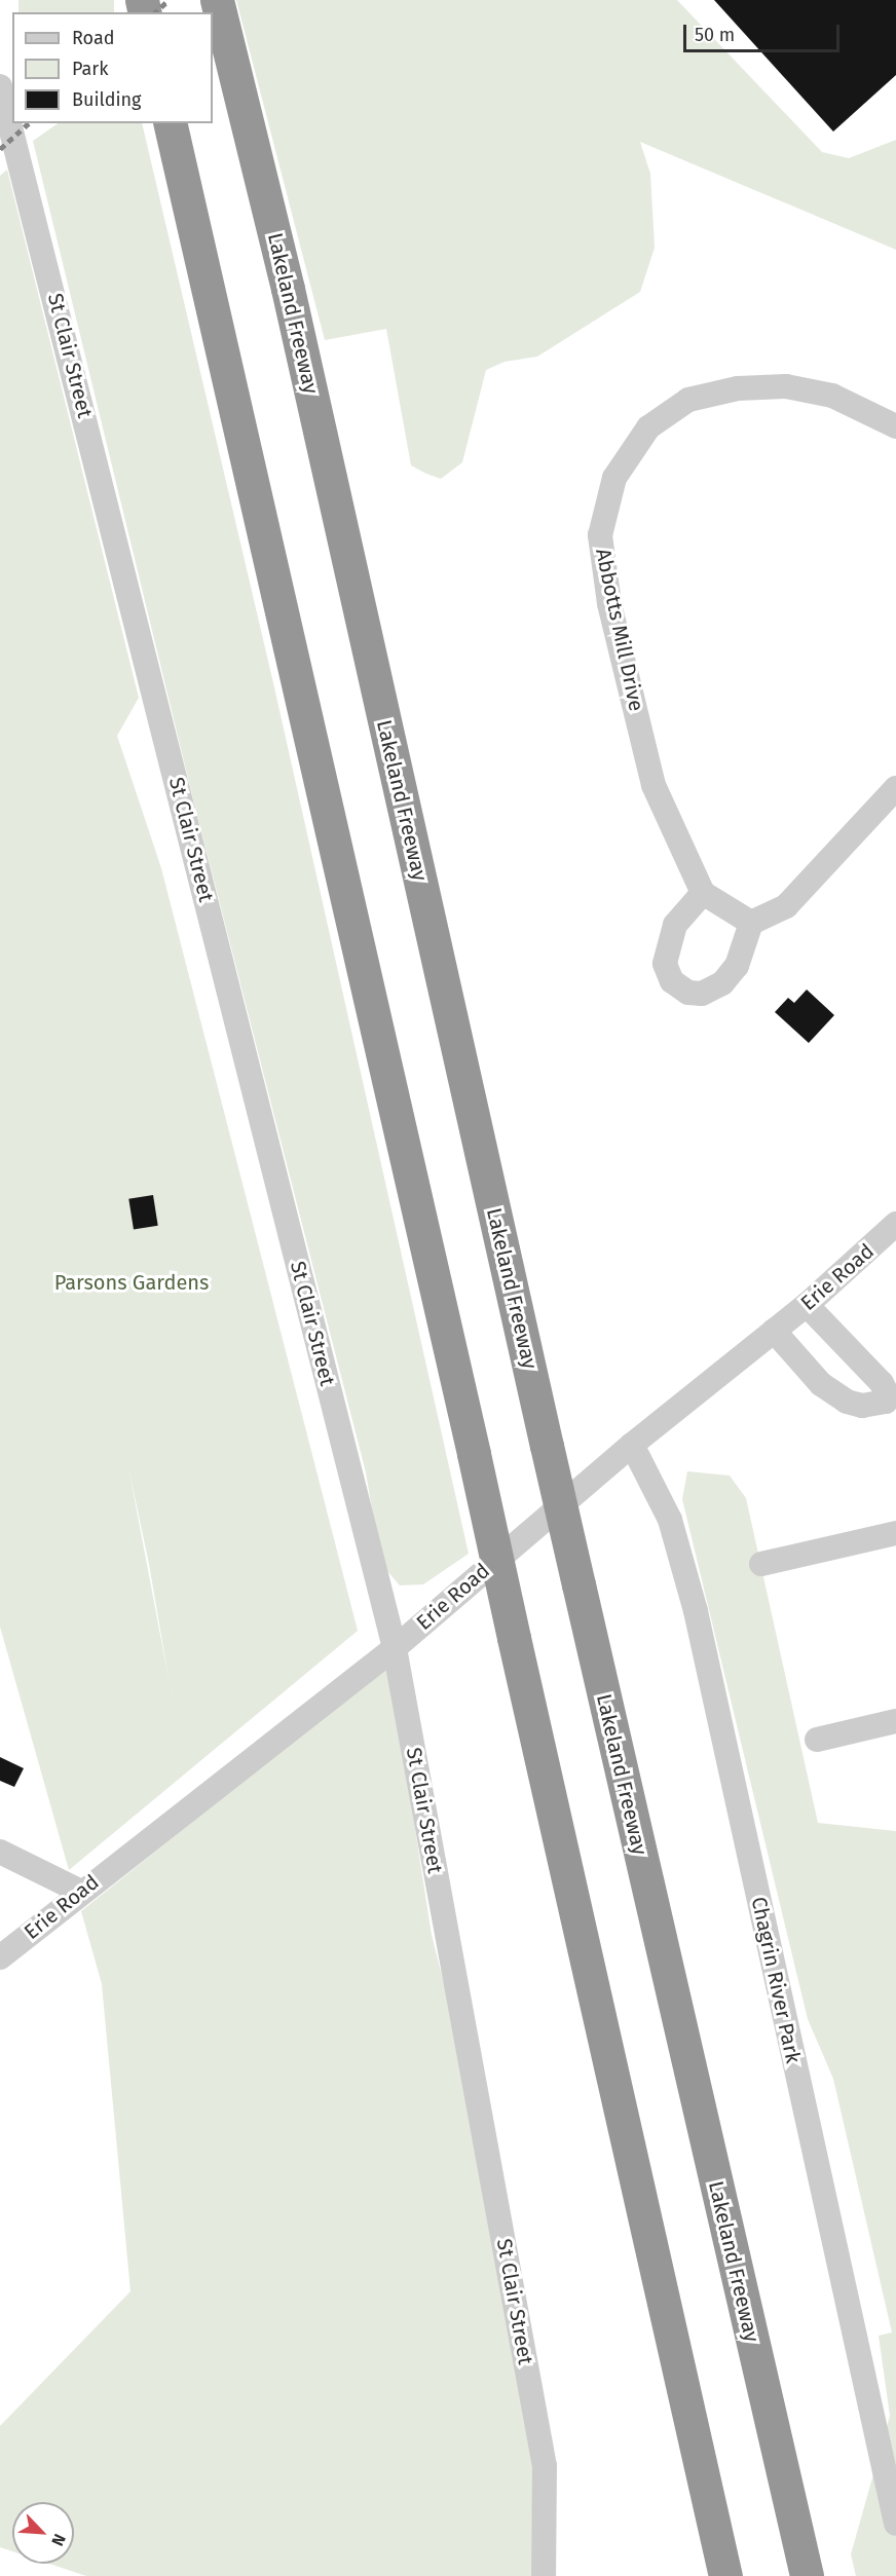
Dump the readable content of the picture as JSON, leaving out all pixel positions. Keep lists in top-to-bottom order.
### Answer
{
  "streets": {
    "highway": ["Lakeland Freeway"],
    "street": [
      "St Clair Street",
      "Abbotts Mill Drive",
      "Erie Road",
      "Chagrin River Park"
    ]
  },
  "crossings": [
    ["St Clair Street", "Erie Road"],
    ["Erie Road", "Chagrin River Park"]
  ],
  "parks": ["Parsons Gardens"],
  "legend": ["Road", "Park", "Building"],
  "scale_bar": "50 m",
  "north": "bottom right"
}
